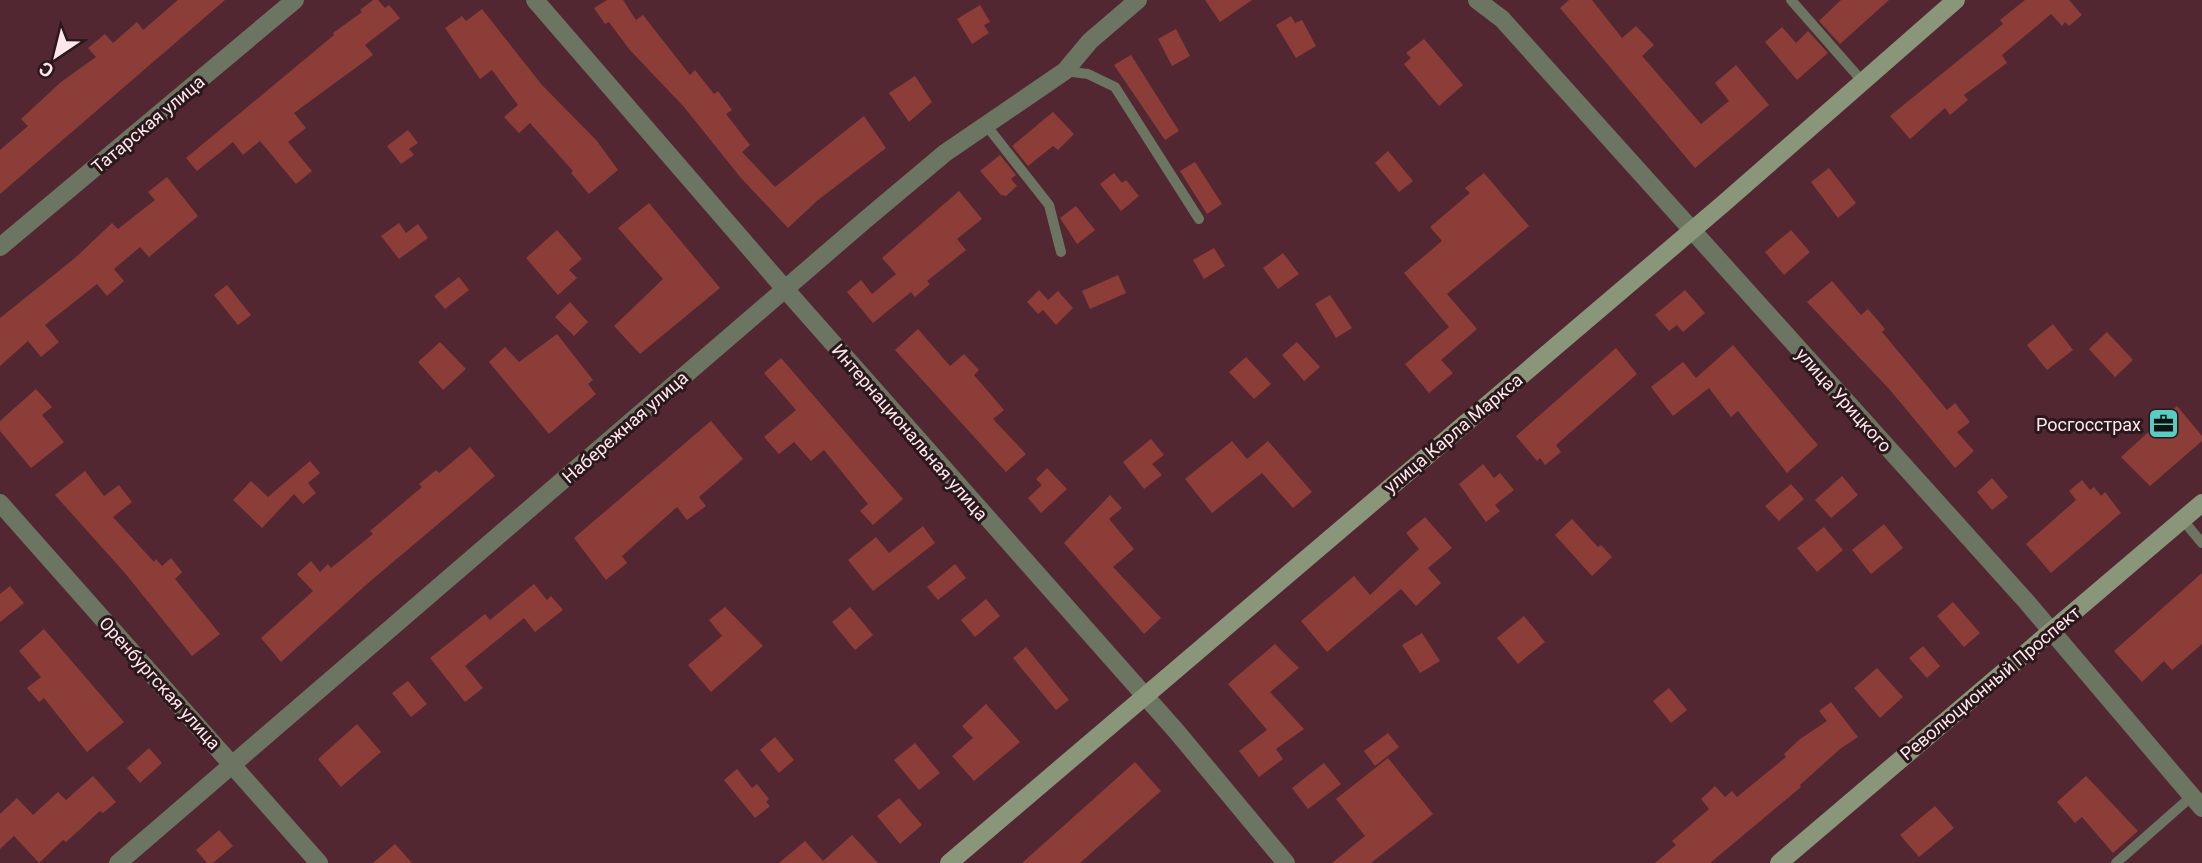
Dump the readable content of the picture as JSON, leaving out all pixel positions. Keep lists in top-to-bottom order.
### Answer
{
  "streets": {
    "main road": ["улица Карла Маркса", "Революционный Проспект"],
    "street": [
      "Татарская улица",
      "улица Урицкого",
      "Набережная улица",
      "Интернациональная улица",
      "Оренбургская улица"
    ]
  },
  "crossings": [
    ["улица Урицкого", "улица Карла Маркса"],
    ["улица Урицкого", "Революционный Проспект"],
    ["Набережная улица", "Интернациональная улица"],
    ["Набережная улица", "Оренбургская улица"],
    ["Интернациональная улица", "улица Карла Маркса"]
  ],
  "places": {
    "office": ["Росгосстрах"]
  },
  "north": "bottom left"
}
